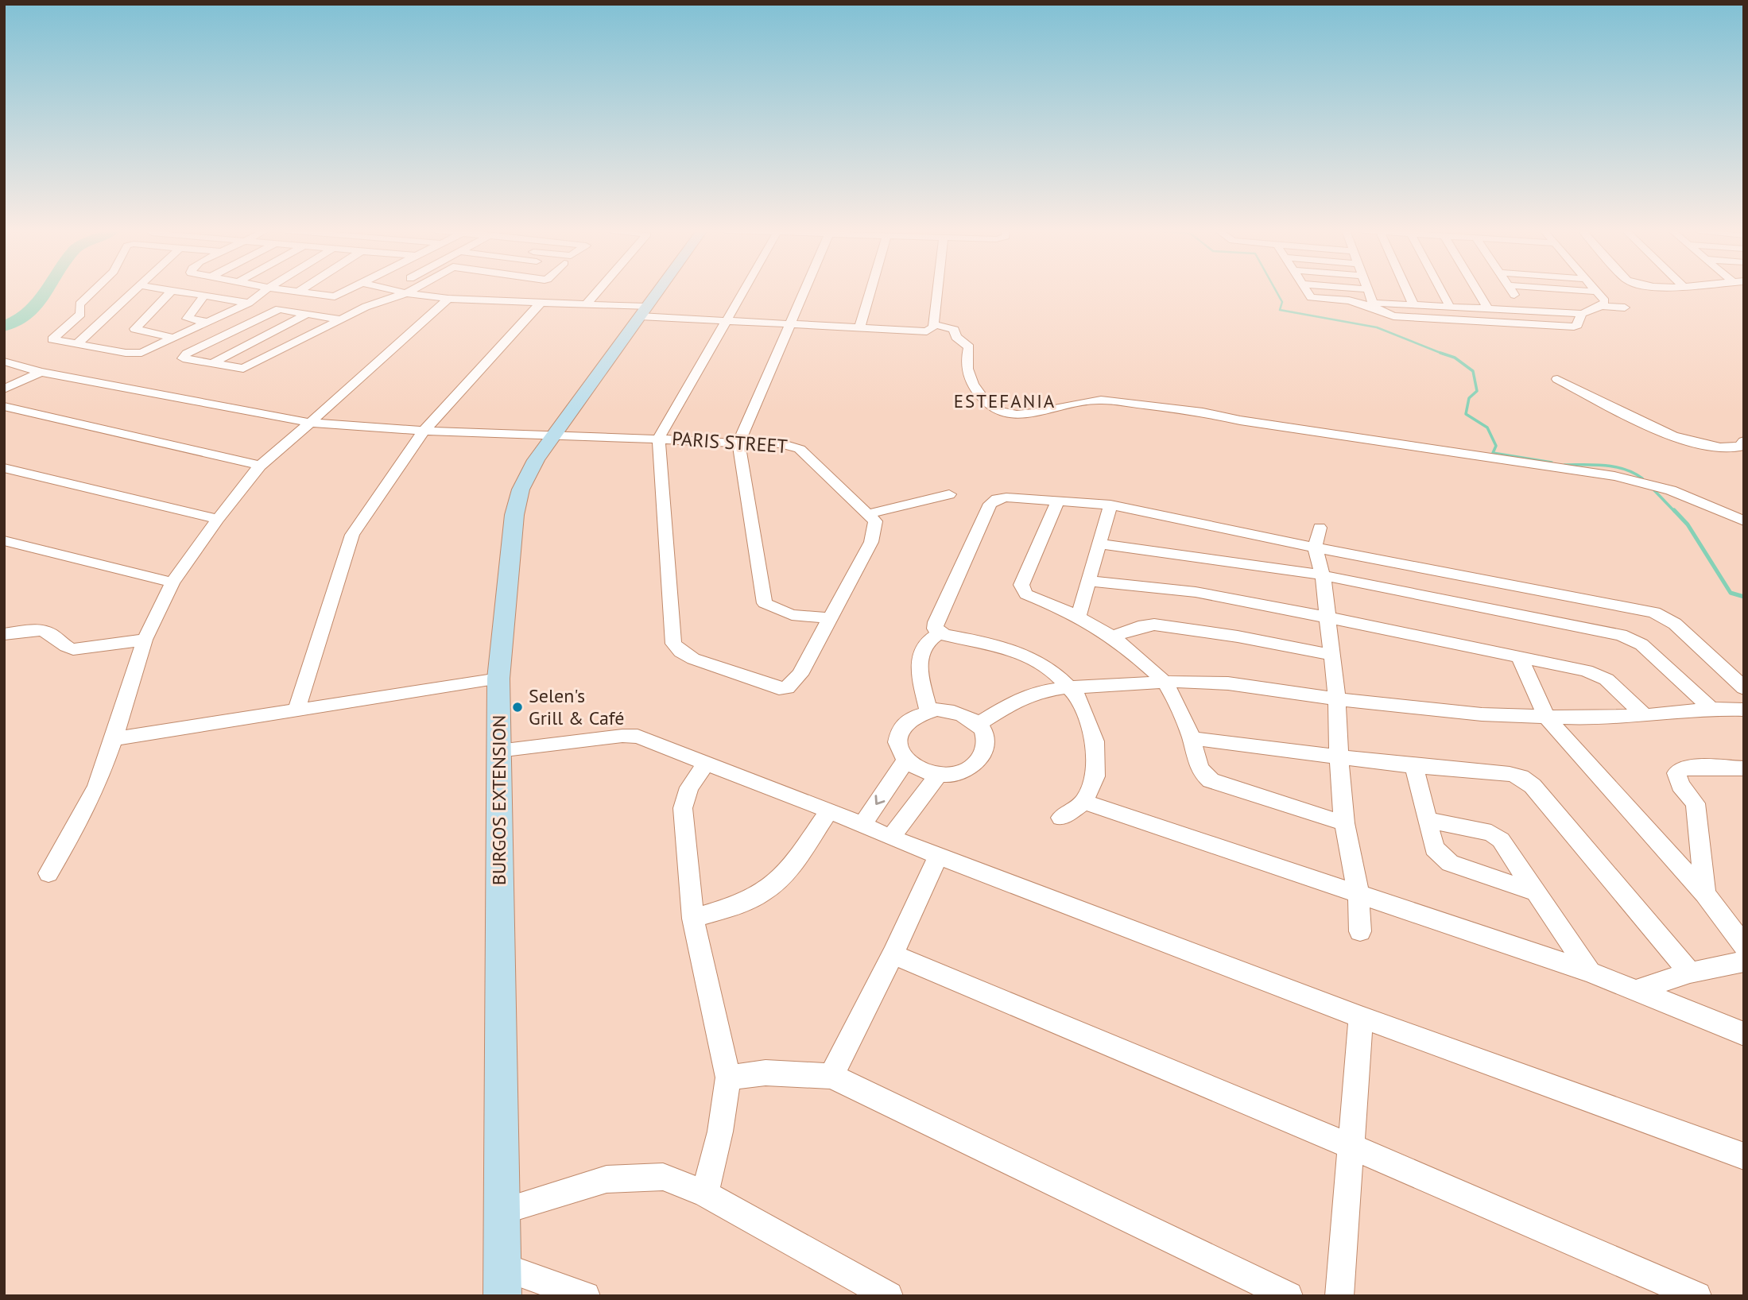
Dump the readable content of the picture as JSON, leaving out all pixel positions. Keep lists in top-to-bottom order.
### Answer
{
  "streets": {
    "main road": ["BURGOS EXTENSION"],
    "street": ["PARIS STREET"]
  },
  "crossings": [
    ["PARIS STREET", "BURGOS EXTENSION"]
  ],
  "districts": ["ESTEFANIA"],
  "places": ["Selen's Grill & Café"]
}
